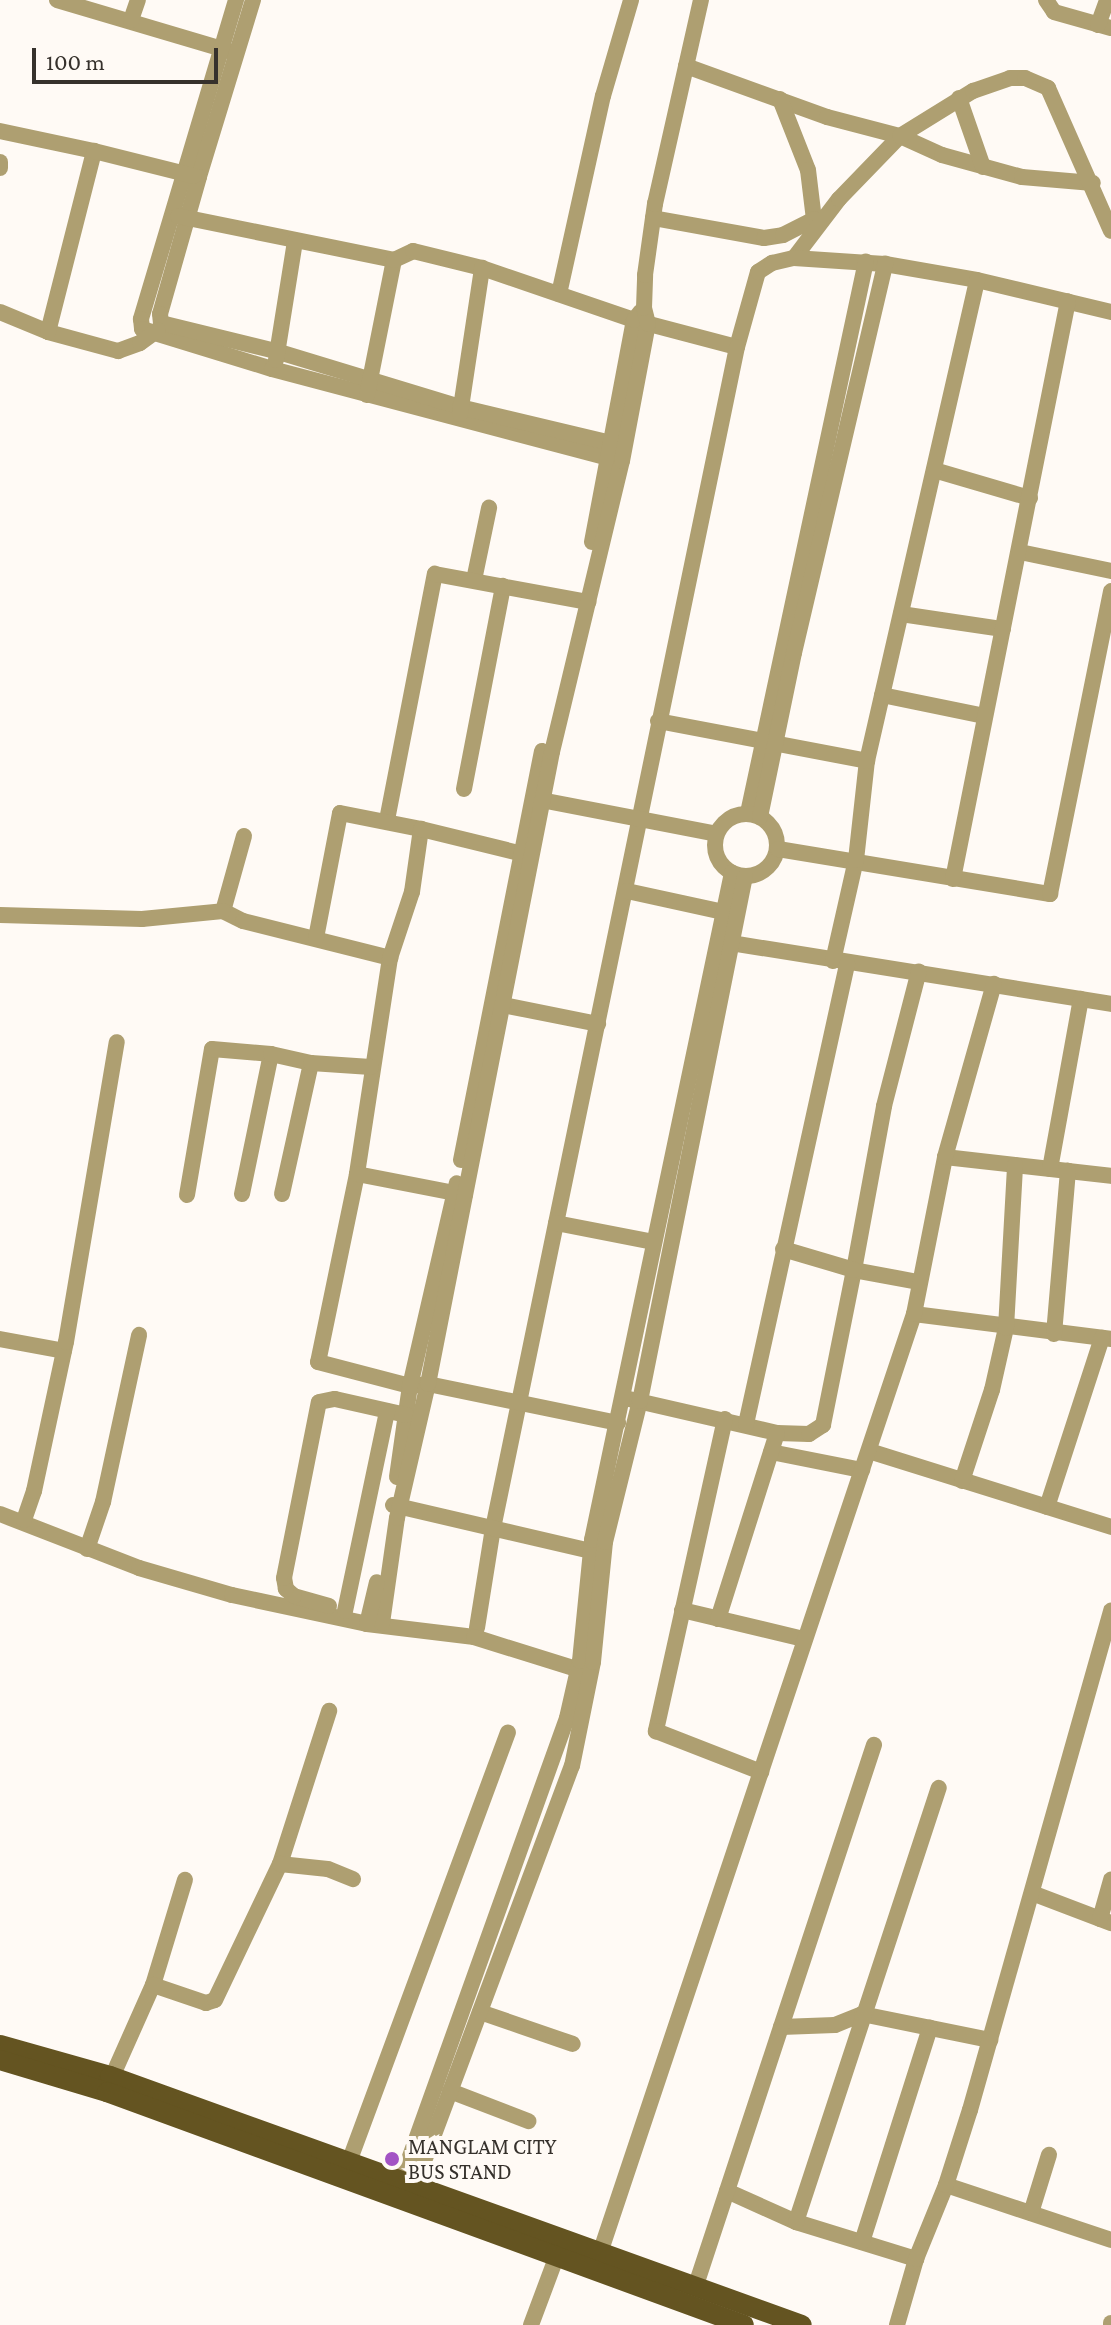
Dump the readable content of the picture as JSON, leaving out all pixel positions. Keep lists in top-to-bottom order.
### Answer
{
  "places": ["MANGLAM CITY BUS STAND"],
  "scale_bar": "100 m"
}
